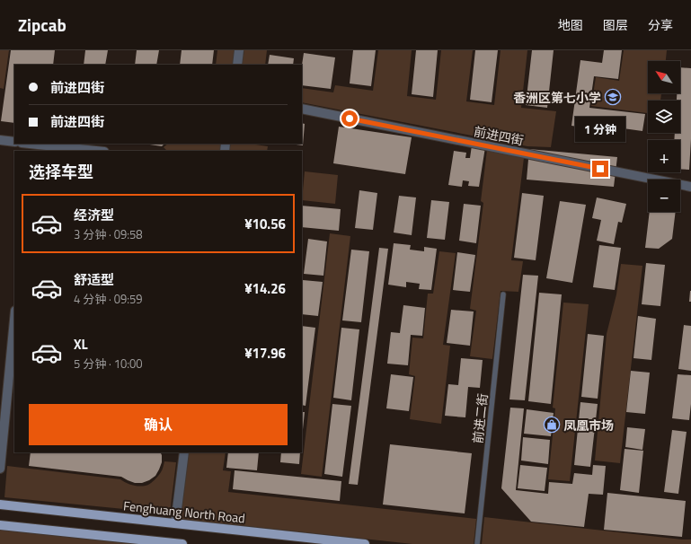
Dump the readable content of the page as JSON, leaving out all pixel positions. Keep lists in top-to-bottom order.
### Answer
{
  "streets": {
    "main road": ["Fenghuang North Road"],
    "street": ["前进四街"],
    "lane": ["前进二街"]
  },
  "places": {
    "school or university": ["香洲区第七小学"],
    "shop": ["凤凰市场"]
  },
  "north": "top left",
  "page": {
    "header": "Zipcab",
    "nav": ["地图", "图层", "分享"],
    "map_buttons": ["+", "−"],
    "banner": ["前进四街", "前进四街"],
    "bubble": "1 分钟",
    "heading": "选择车型",
    "list": [
      {
        "name": "经济型",
        "note": "3 分钟 · 09:58",
        "value": "¥10.56"
      },
      {
        "name": "舒适型",
        "note": "4 分钟 · 09:59",
        "value": "¥14.26"
      },
      {
        "name": "XL",
        "note": "5 分钟 · 10:00",
        "value": "¥17.96"
      }
    ],
    "buttons": "确认"
  }
}
